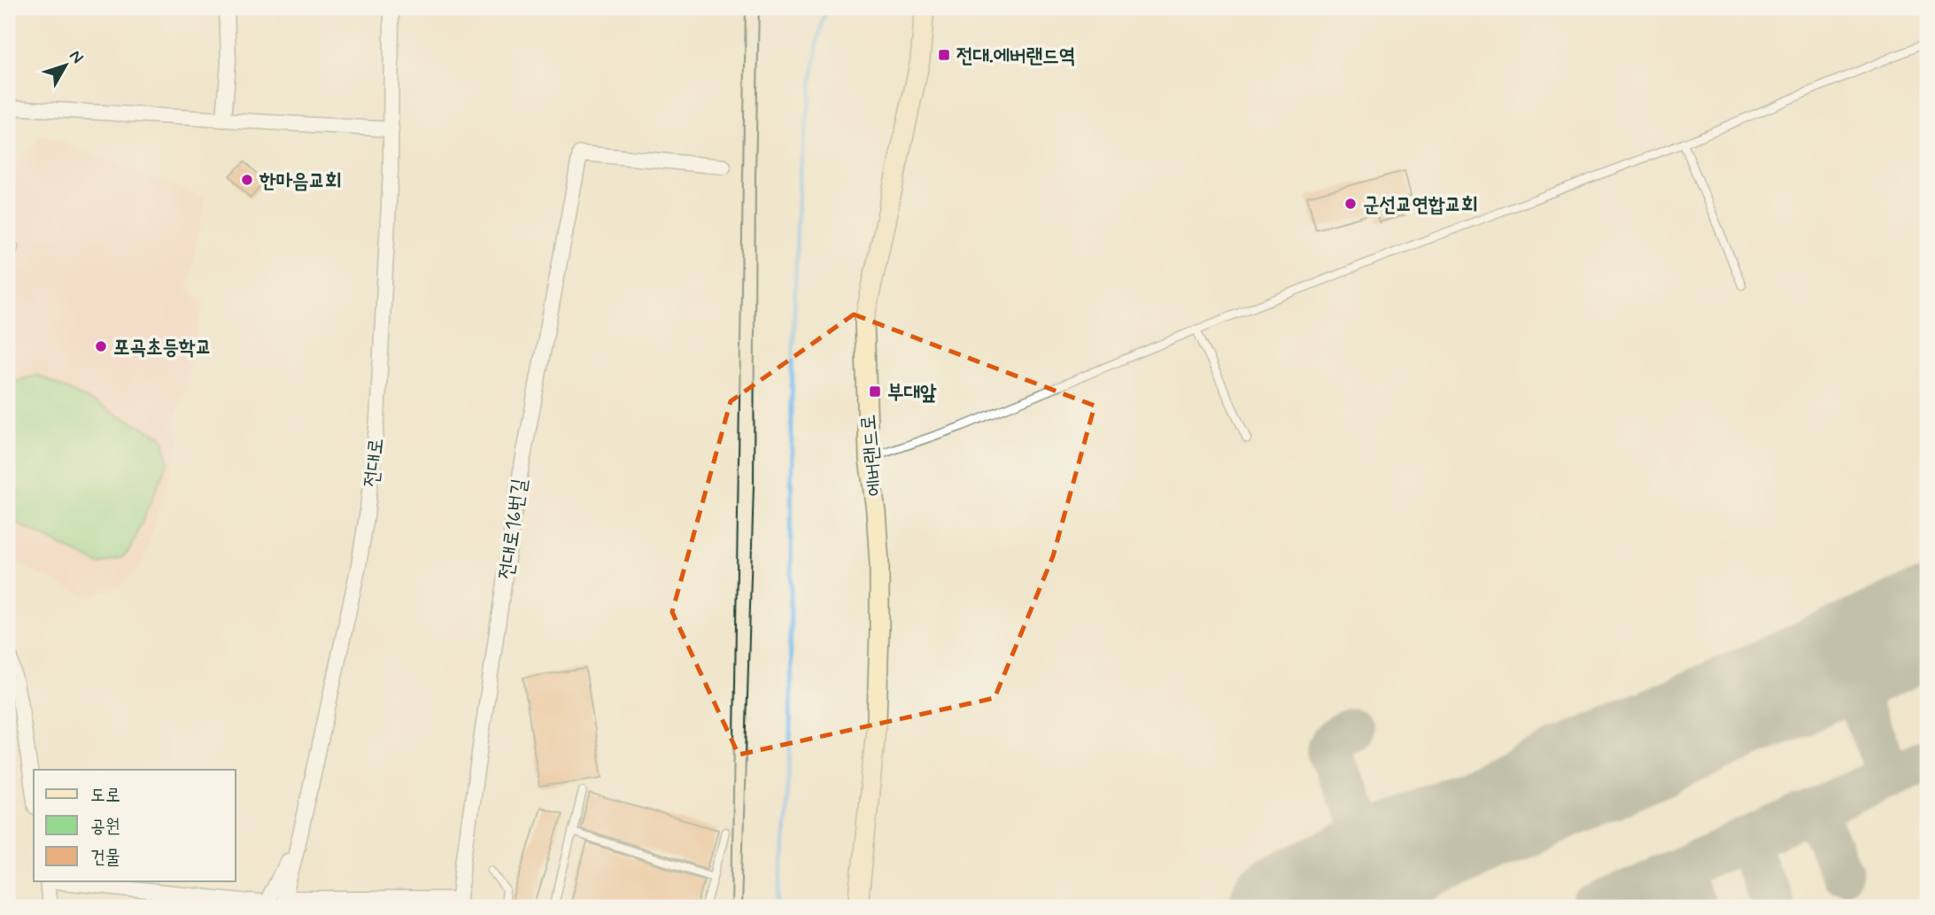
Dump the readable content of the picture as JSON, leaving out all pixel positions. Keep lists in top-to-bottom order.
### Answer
{
  "streets": {
    "street": ["에버랜드로", "전대로", "전대로16번길"]
  },
  "places": {
    "transit": ["전대.에버랜드역", "부대앞"],
    "other": ["한마음교회", "군선교연합교회", "포곡초등학교"]
  },
  "legend": ["도로", "공원", "건물"],
  "north": "top right"
}
